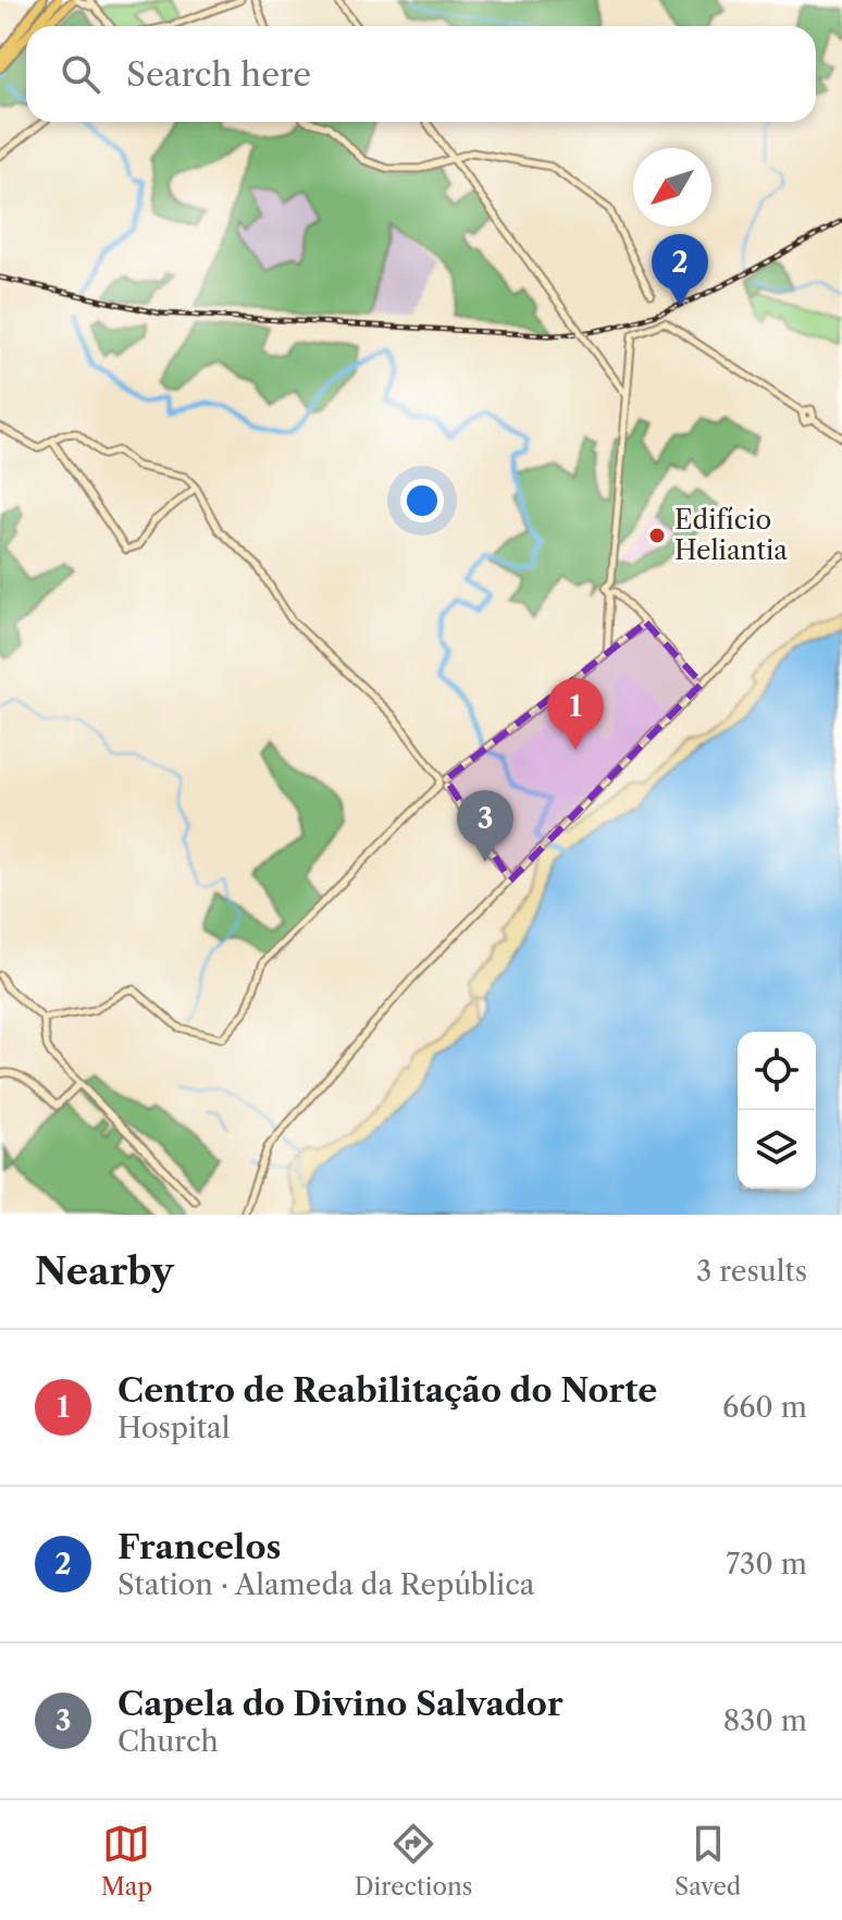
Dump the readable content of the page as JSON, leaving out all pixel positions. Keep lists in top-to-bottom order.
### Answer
{
  "places": ["Edifício Heliantia"],
  "north": "bottom left",
  "page": {
    "search": "Search here",
    "pins": ["2", "1", "3"],
    "heading": ["Nearby", "3 results"],
    "list": [
      {
        "mark": "1",
        "name": "Centro de Reabilitação do Norte",
        "note": "Hospital",
        "value": "660 m"
      },
      {
        "mark": "2",
        "name": "Francelos",
        "note": "Station · Alameda da República",
        "value": "730 m"
      },
      {
        "mark": "3",
        "name": "Capela do Divino Salvador",
        "note": "Church",
        "value": "830 m"
      }
    ],
    "nav": ["Map", "Directions", "Saved"]
  }
}
